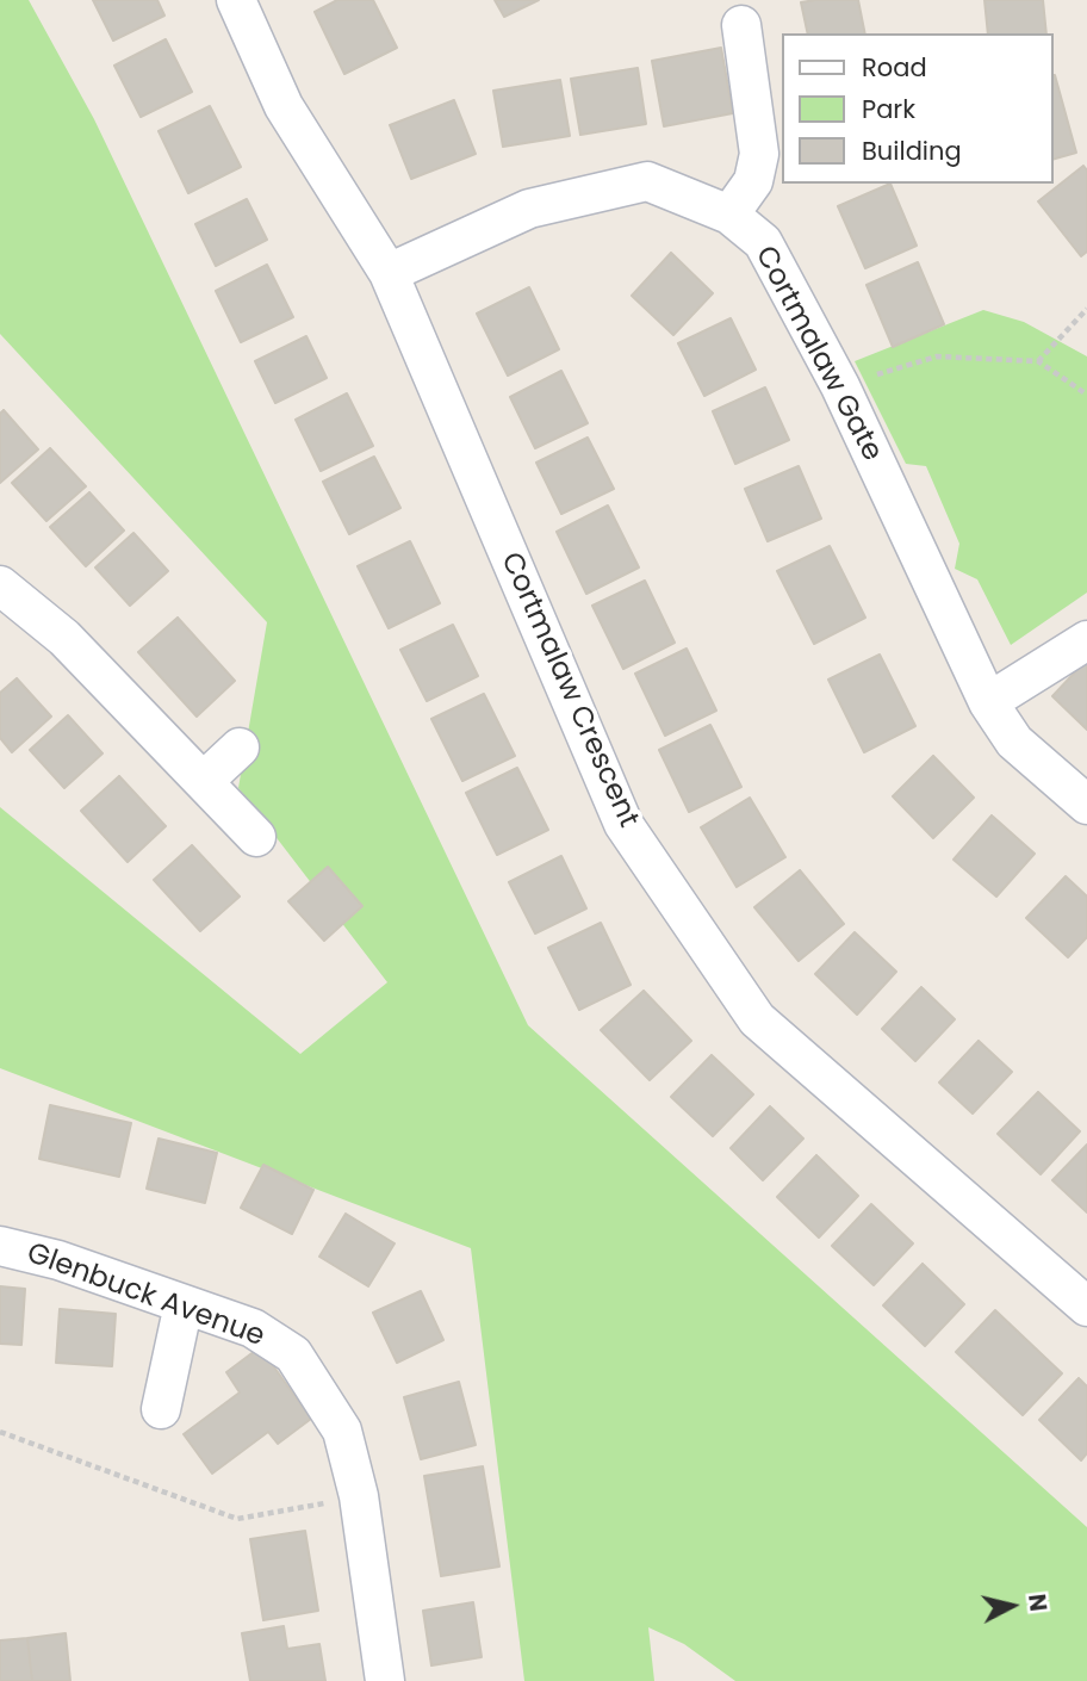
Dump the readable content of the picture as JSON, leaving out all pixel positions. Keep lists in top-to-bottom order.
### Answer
{
  "streets": {
    "street": ["Cortmalaw Gate", "Cortmalaw Crescent", "Glenbuck Avenue"]
  },
  "crossings": [
    ["Cortmalaw Gate", "Cortmalaw Crescent"]
  ],
  "legend": ["Road", "Park", "Building"],
  "north": "right"
}
